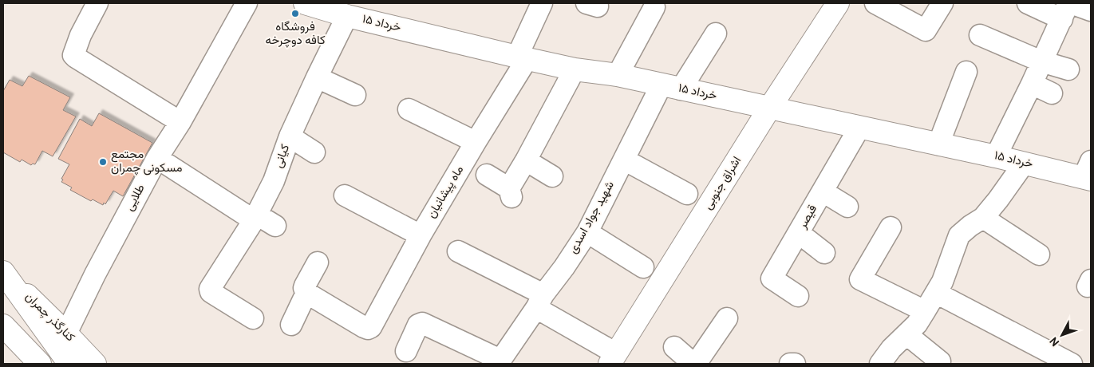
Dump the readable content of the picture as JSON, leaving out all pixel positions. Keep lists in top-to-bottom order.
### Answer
{
  "streets": {
    "main road": ["۱۵ خرداد", "اشراق جنوبی", "کنارگذر چمران"],
    "street": [
      "کیانی",
      "ماه پیشانیان",
      "طلایی",
      "قیصر",
      "شهید جواد اسدی"
    ]
  },
  "crossings": [
    ["۱۵ خرداد", "کیانی"],
    ["۱۵ خرداد", "اشراق جنوبی"],
    ["۱۵ خرداد", "ماه پیشانیان"],
    ["۱۵ خرداد", "قیصر"],
    ["۱۵ خرداد", "شهید جواد اسدی"],
    ["طلایی", "کنارگذر چمران"]
  ],
  "places": ["فروشگاه کافه دوچرخه", "مجتمع مسکونی چمران"],
  "north": "bottom left"
}
